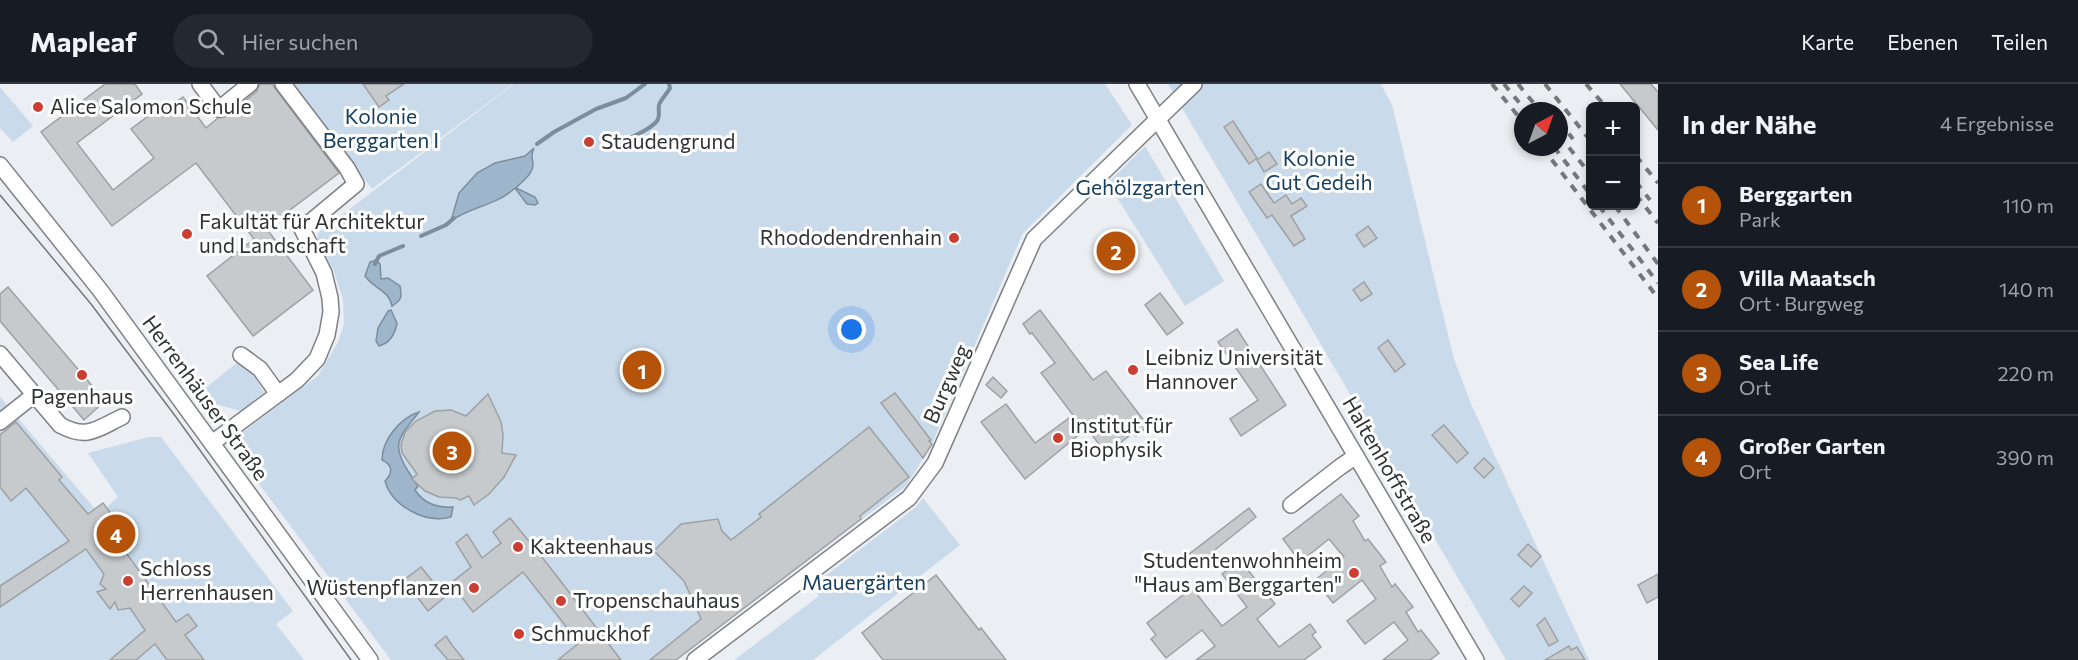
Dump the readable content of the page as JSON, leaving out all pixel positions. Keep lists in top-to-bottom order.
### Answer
{
  "streets": {
    "street": ["Burgweg", "Herrenhäuser Straße", "Haltenhoffstraße"]
  },
  "crossings": [
    ["Burgweg", "Haltenhoffstraße"]
  ],
  "parks": [
    "Kolonie Berggarten I",
    "Kolonie Gut Gedeih",
    "Gehölzgarten",
    "Mauergärten"
  ],
  "places": [
    "Alice Salomon Schule",
    "Staudengrund",
    "Fakultät für Architektur und Landschaft",
    "Rhododendrenhain",
    "Leibniz Universität Hannover",
    "Pagenhaus",
    "Institut für Biophysik",
    "Kakteenhaus",
    "Studentenwohnheim \"Haus am Berggarten\"",
    "Schloss Herrenhausen",
    "Wüstenpflanzen",
    "Tropenschauhaus",
    "Schmuckhof"
  ],
  "north": "top right",
  "page": {
    "header": "Mapleaf",
    "search": "Hier suchen",
    "nav": ["Karte", "Ebenen", "Teilen"],
    "heading": ["In der Nähe", "4 Ergebnisse"],
    "map_buttons": ["+", "−"],
    "list": [
      {
        "mark": "1",
        "name": "Berggarten",
        "note": "Park",
        "value": "110 m"
      },
      {
        "mark": "2",
        "name": "Villa Maatsch",
        "note": "Ort · Burgweg",
        "value": "140 m"
      },
      {
        "mark": "3",
        "name": "Sea Life",
        "note": "Ort",
        "value": "220 m"
      },
      {
        "mark": "4",
        "name": "Großer Garten",
        "note": "Ort",
        "value": "390 m"
      }
    ],
    "pins": [
      "2",
      "1",
      "3",
      "4"
    ]
  }
}
